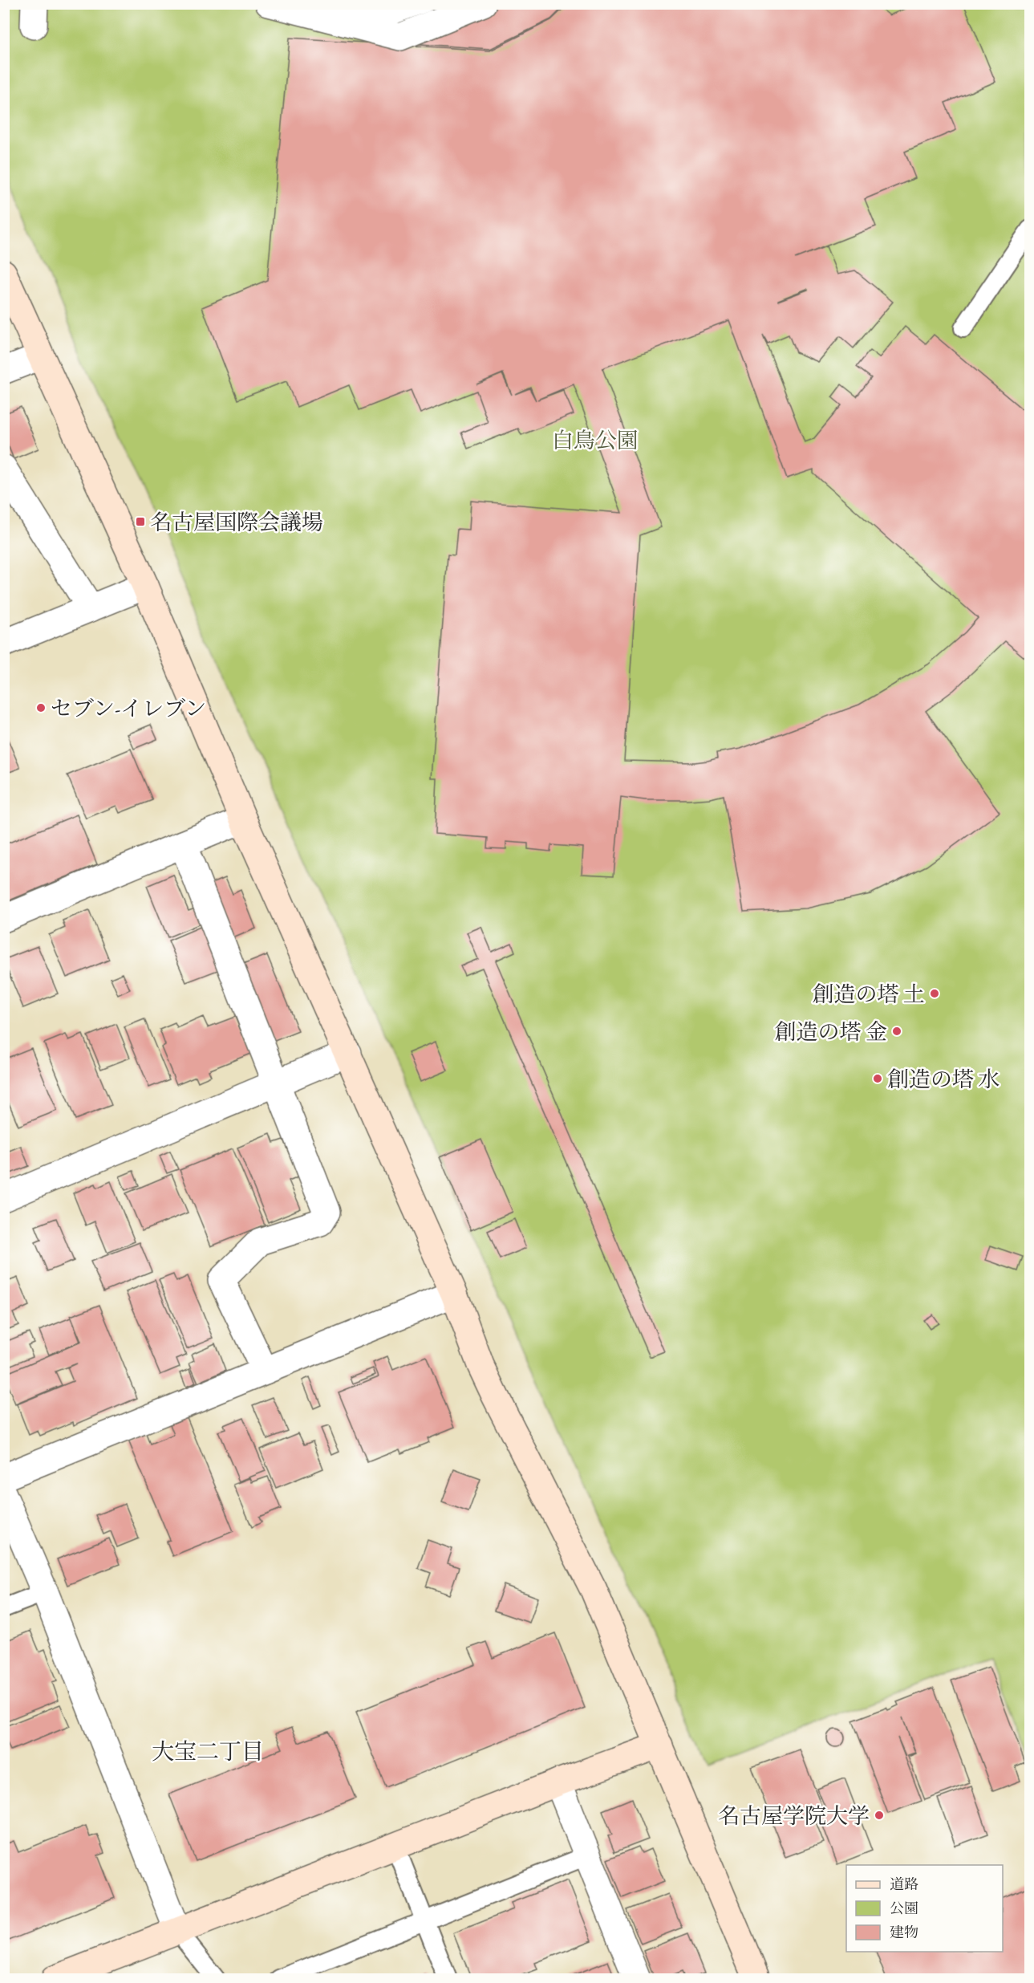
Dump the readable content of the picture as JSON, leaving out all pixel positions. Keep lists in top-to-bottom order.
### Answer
{
  "districts": ["大宝二丁目"],
  "parks": ["白鳥公園"],
  "places": {
    "transit": ["名古屋国際会議場"],
    "other": [
      "セブン-イレブン",
      "創造の塔 土",
      "創造の塔 金",
      "創造の塔 水",
      "名古屋学院大学"
    ]
  },
  "legend": ["道路", "公園", "建物"]
}
